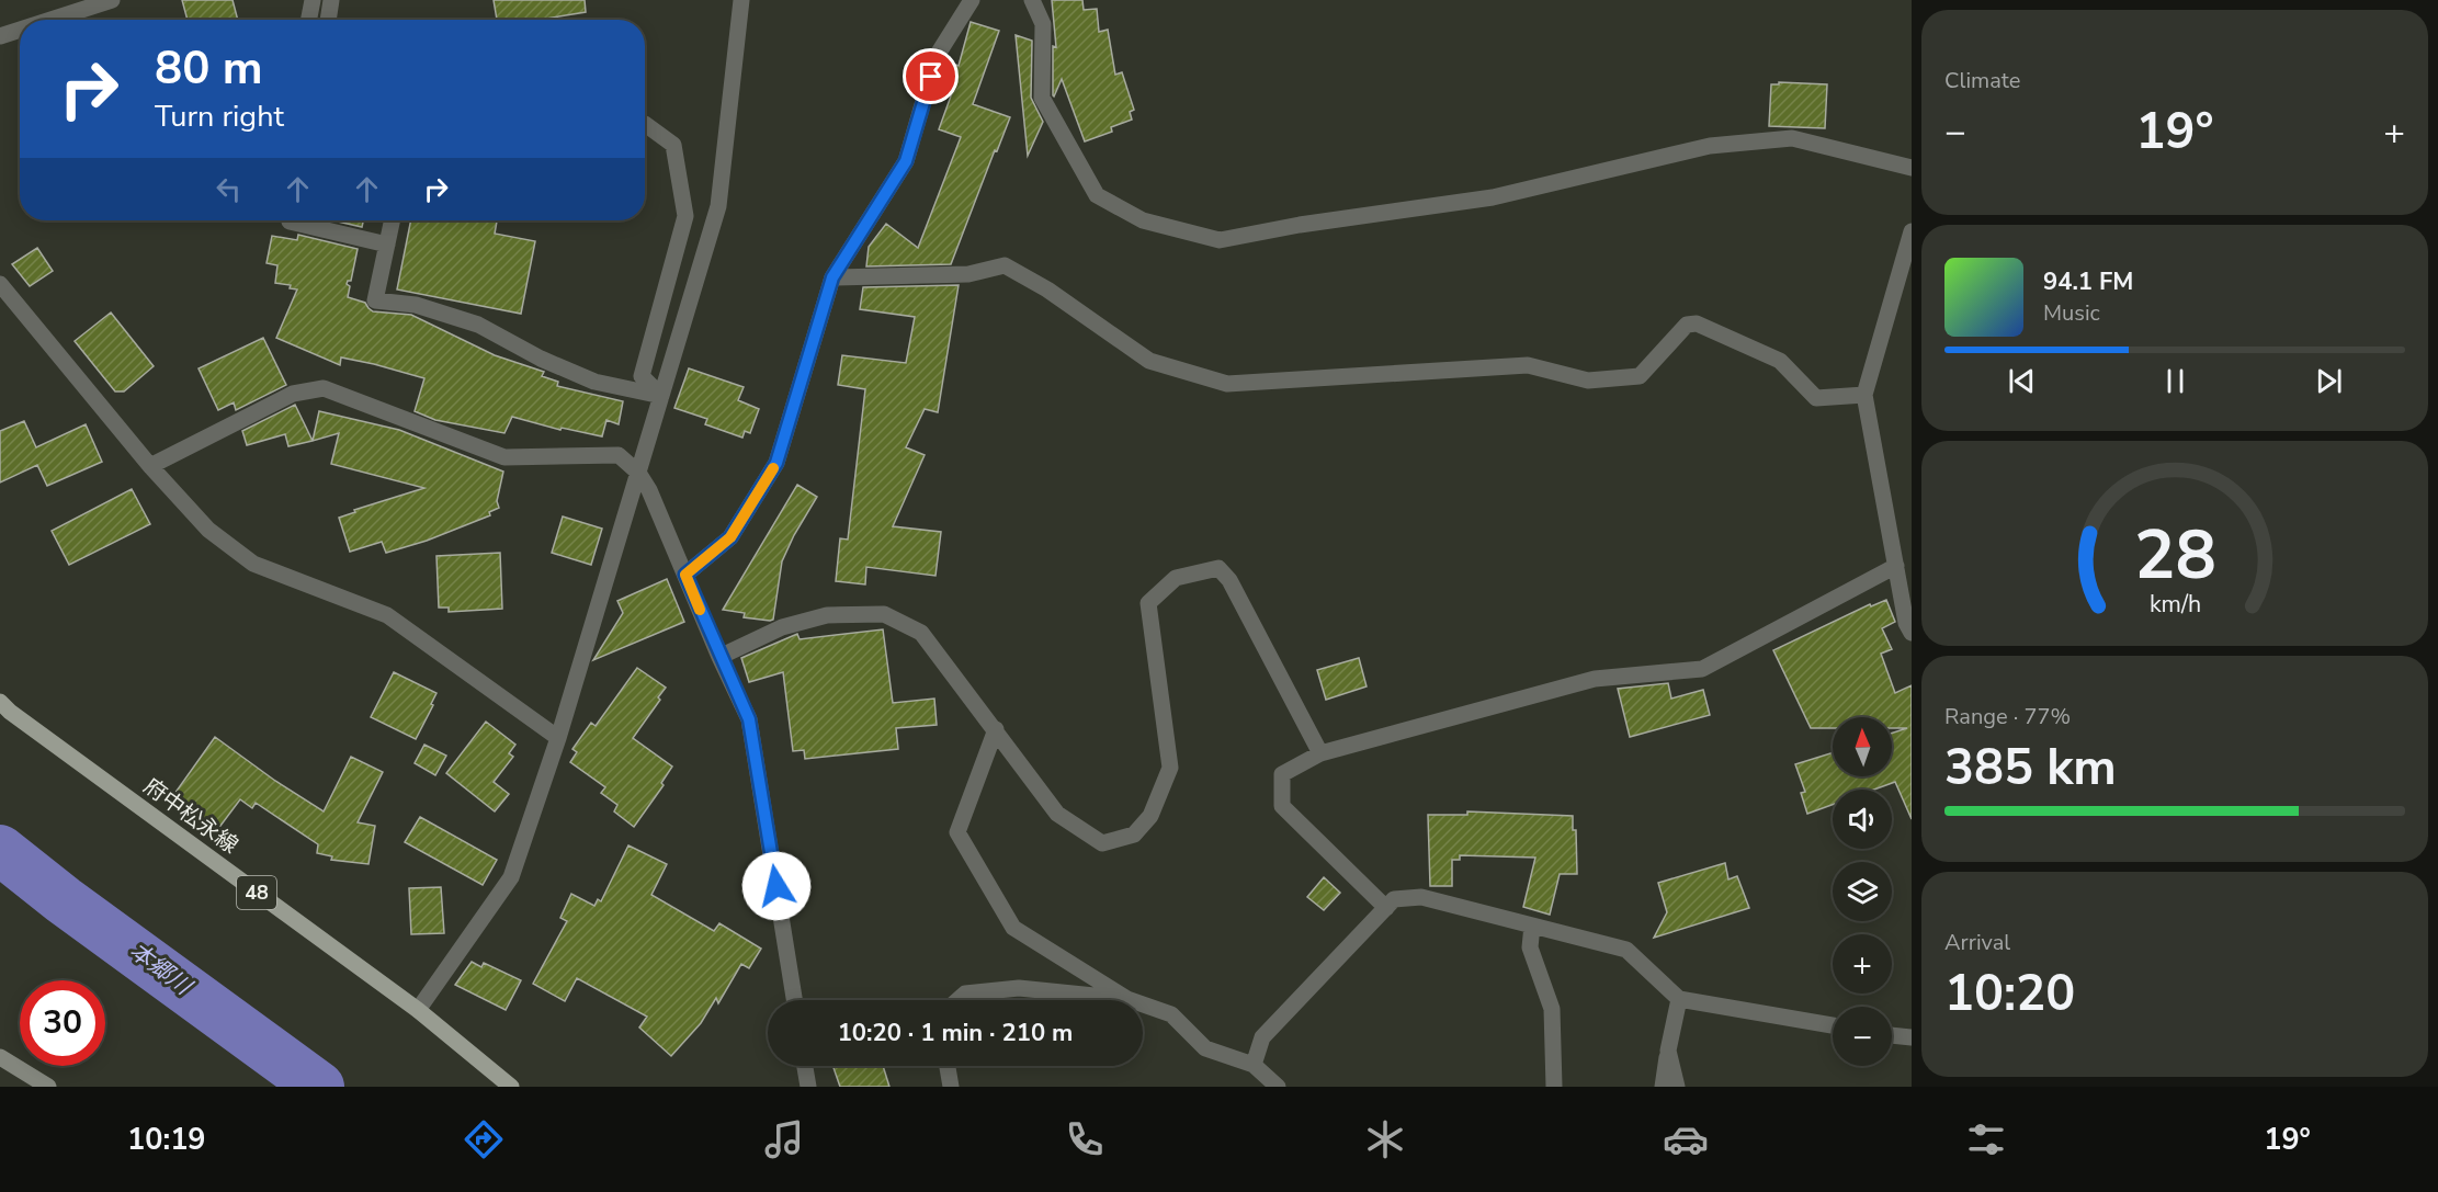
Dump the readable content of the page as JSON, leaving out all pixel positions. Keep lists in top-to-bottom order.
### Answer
{
  "streets": {
    "main road": ["府中松永線", "48"]
  },
  "water": ["本郷川"],
  "north": "top",
  "page": {
    "tile": [
      "Climate",
      ["Range · 77%", "385 km"],
      ["Arrival", "10:20"]
    ],
    "turn": ["80 m", "Turn right"],
    "heat": ["−", "19°", "+"],
    "song": ["94.1 FM", "Music"],
    "map_buttons": ["+", "−"],
    "limit": "30",
    "trip": "10:20 · 1 min · 210 m",
    "tabs": ["10:19", "19°"],
    "gauge": ["28", "km/h"]
  }
}
